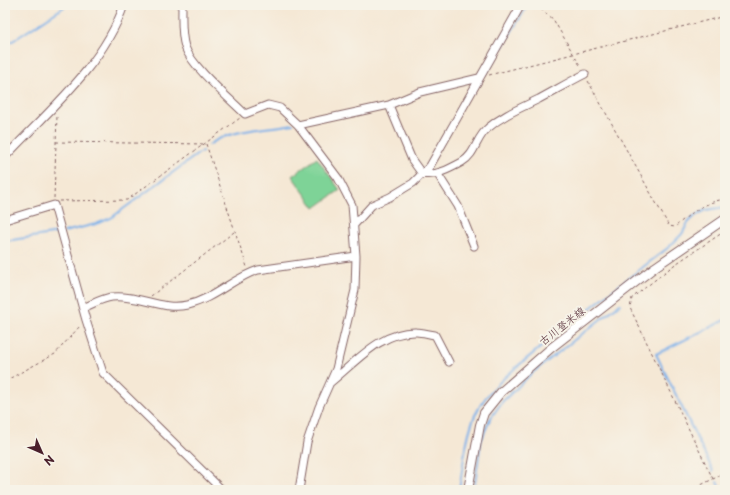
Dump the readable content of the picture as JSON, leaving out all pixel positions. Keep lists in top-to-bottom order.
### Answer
{
  "streets": {
    "main road": ["古川登米線"]
  },
  "north": "bottom right"
}
